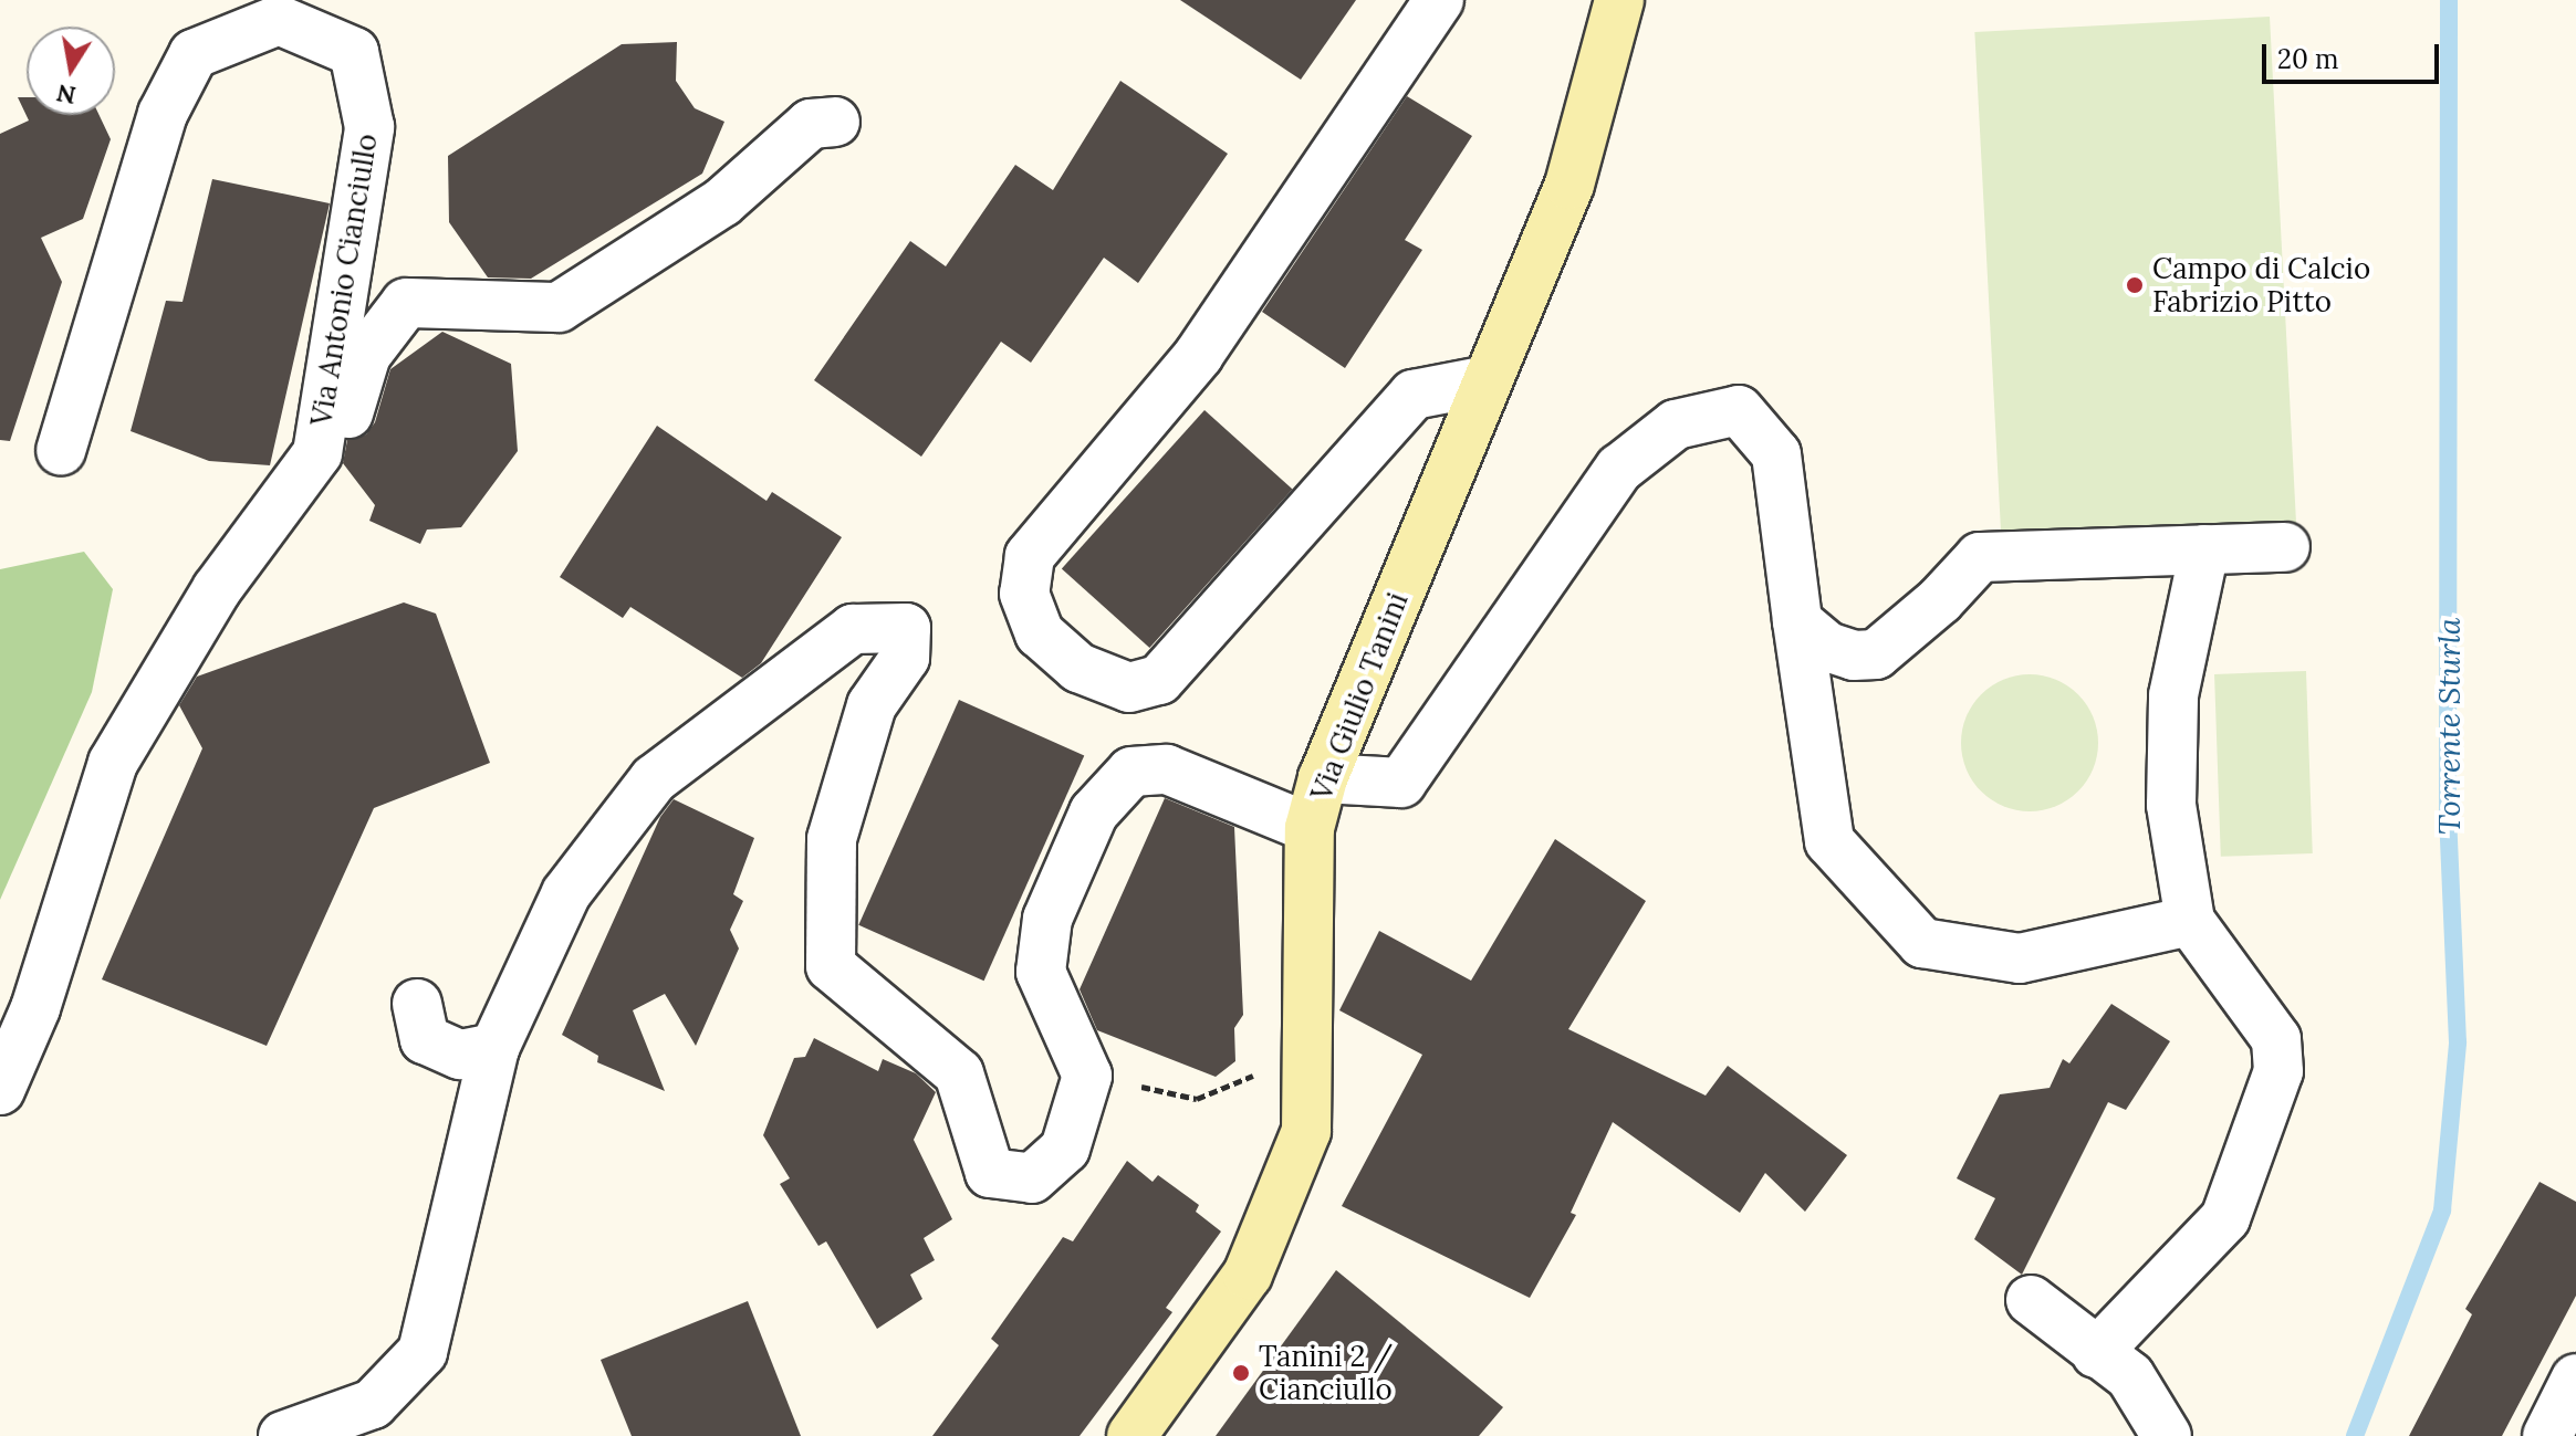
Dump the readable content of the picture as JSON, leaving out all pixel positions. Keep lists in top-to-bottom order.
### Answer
{
  "streets": {
    "main road": ["Via Giulio Tanini"],
    "street": ["Via Antonio Cianciullo"]
  },
  "water": ["Torrente Sturla"],
  "places": ["Campo di Calcio Fabrizio Pitto", "Tanini 2 / Cianciullo"],
  "scale_bar": "20 m",
  "north": "bottom"
}
